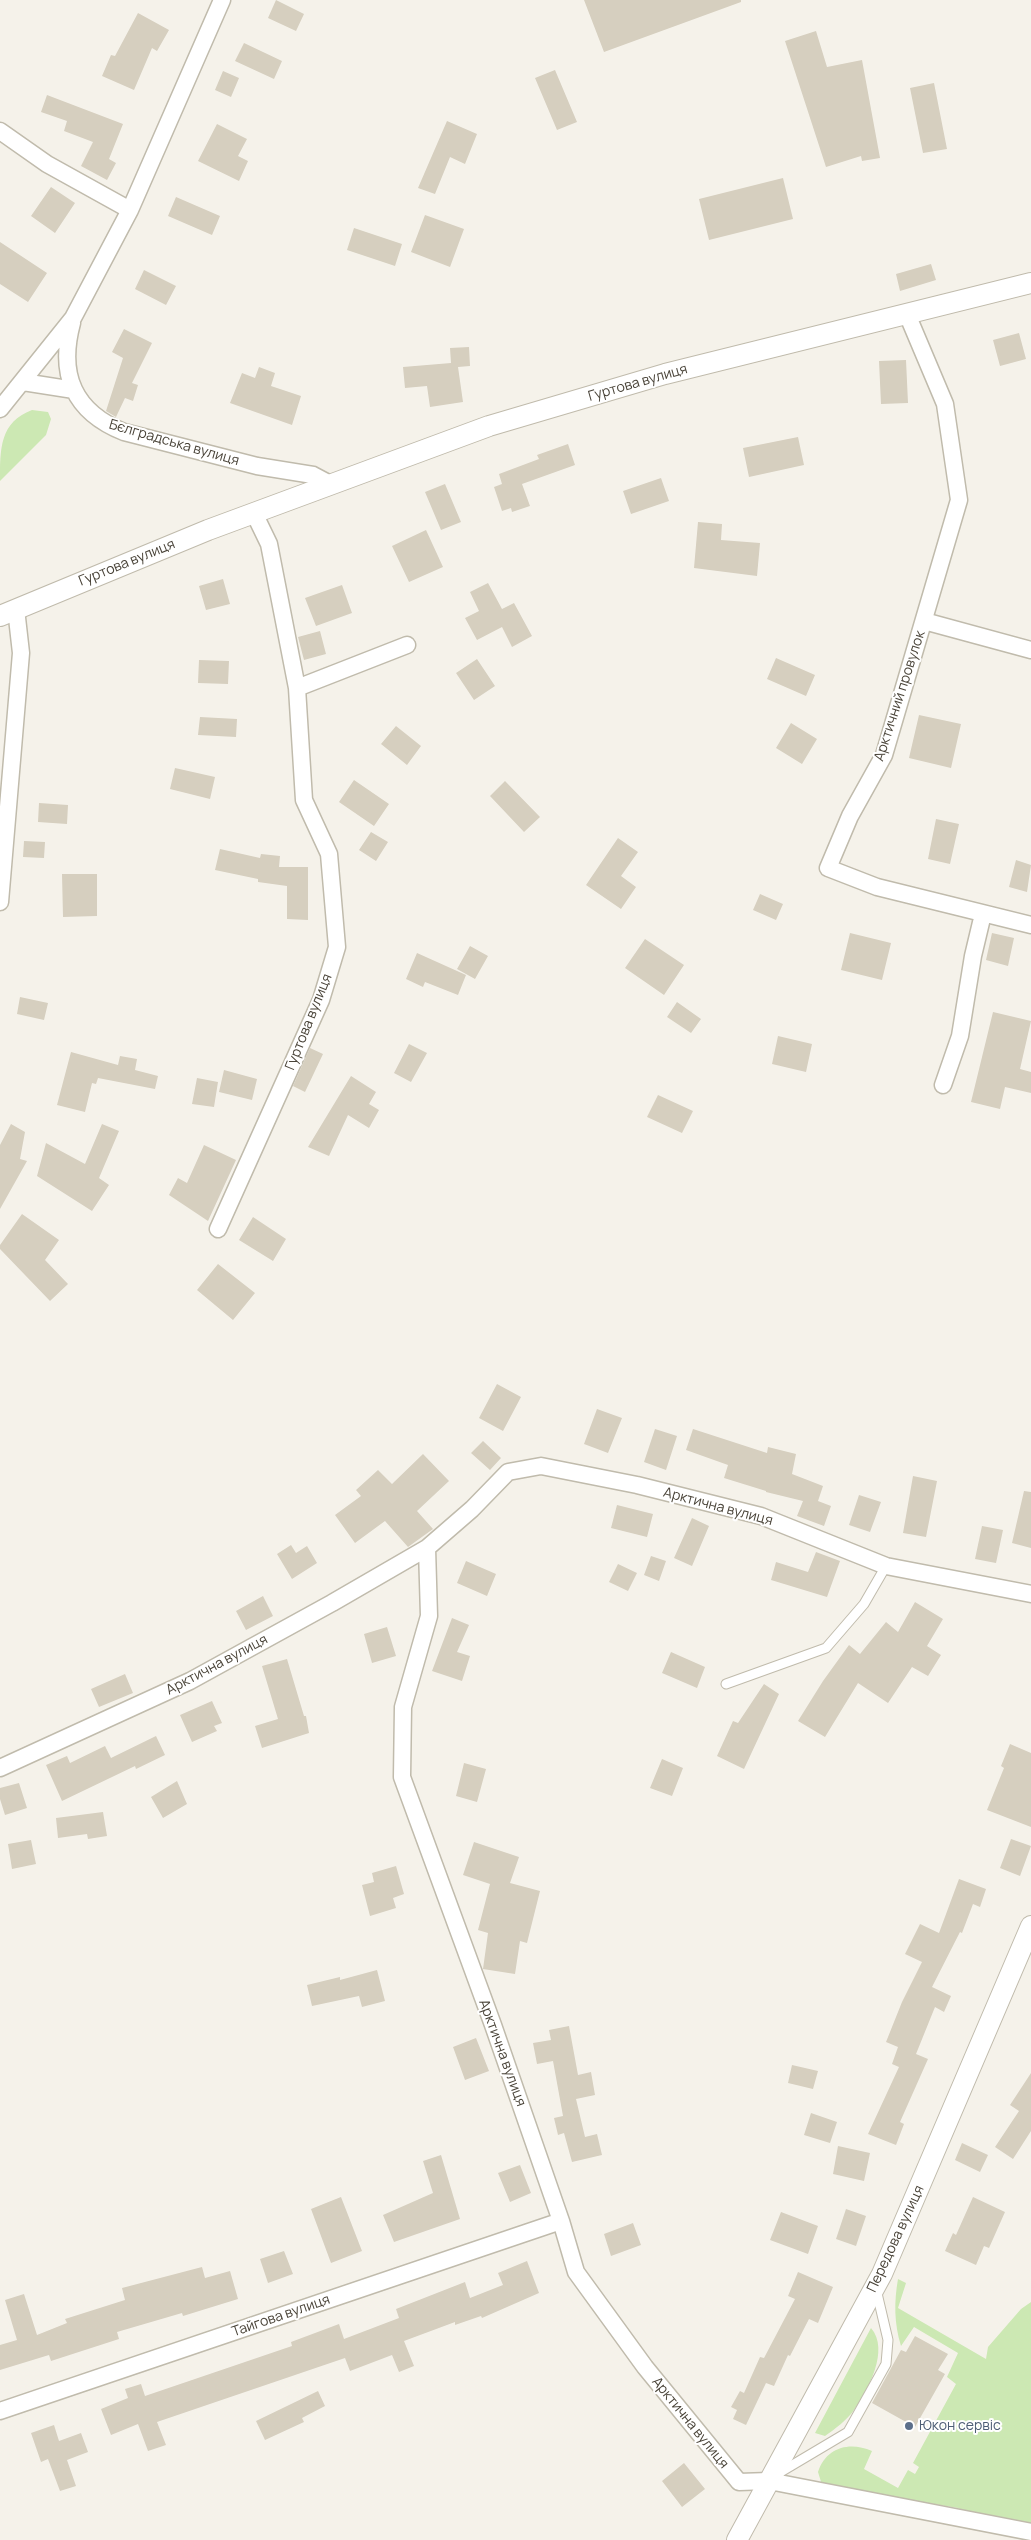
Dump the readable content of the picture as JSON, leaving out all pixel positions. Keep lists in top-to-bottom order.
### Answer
{
  "streets": {
    "street": [
      "Гуртова вулиця",
      "Бєлградська вулиця",
      "Арктичний провулок",
      "Арктична вулиця",
      "Передова вулиця",
      "Тайгова вулиця"
    ]
  },
  "crossings": [
    ["Гуртова вулиця", "Бєлградська вулиця"],
    ["Гуртова вулиця", "Арктичний провулок"],
    ["Арктична вулиця", "Передова вулиця"],
    ["Арктична вулиця", "Тайгова вулиця"]
  ],
  "places": ["Юкон сервіс"]
}
